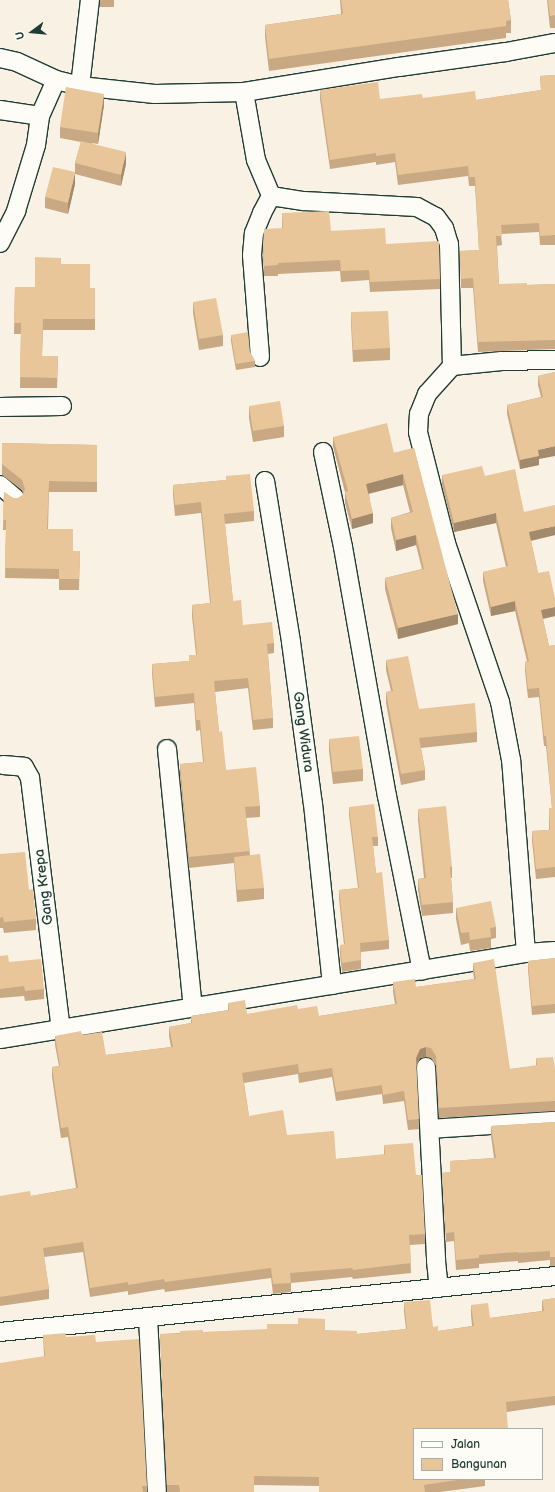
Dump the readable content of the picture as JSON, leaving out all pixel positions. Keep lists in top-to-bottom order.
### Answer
{
  "streets": {
    "street": ["Gang Widura", "Gang Krepa"]
  },
  "legend": ["Jalan", "Bangunan"],
  "north": "left"
}
